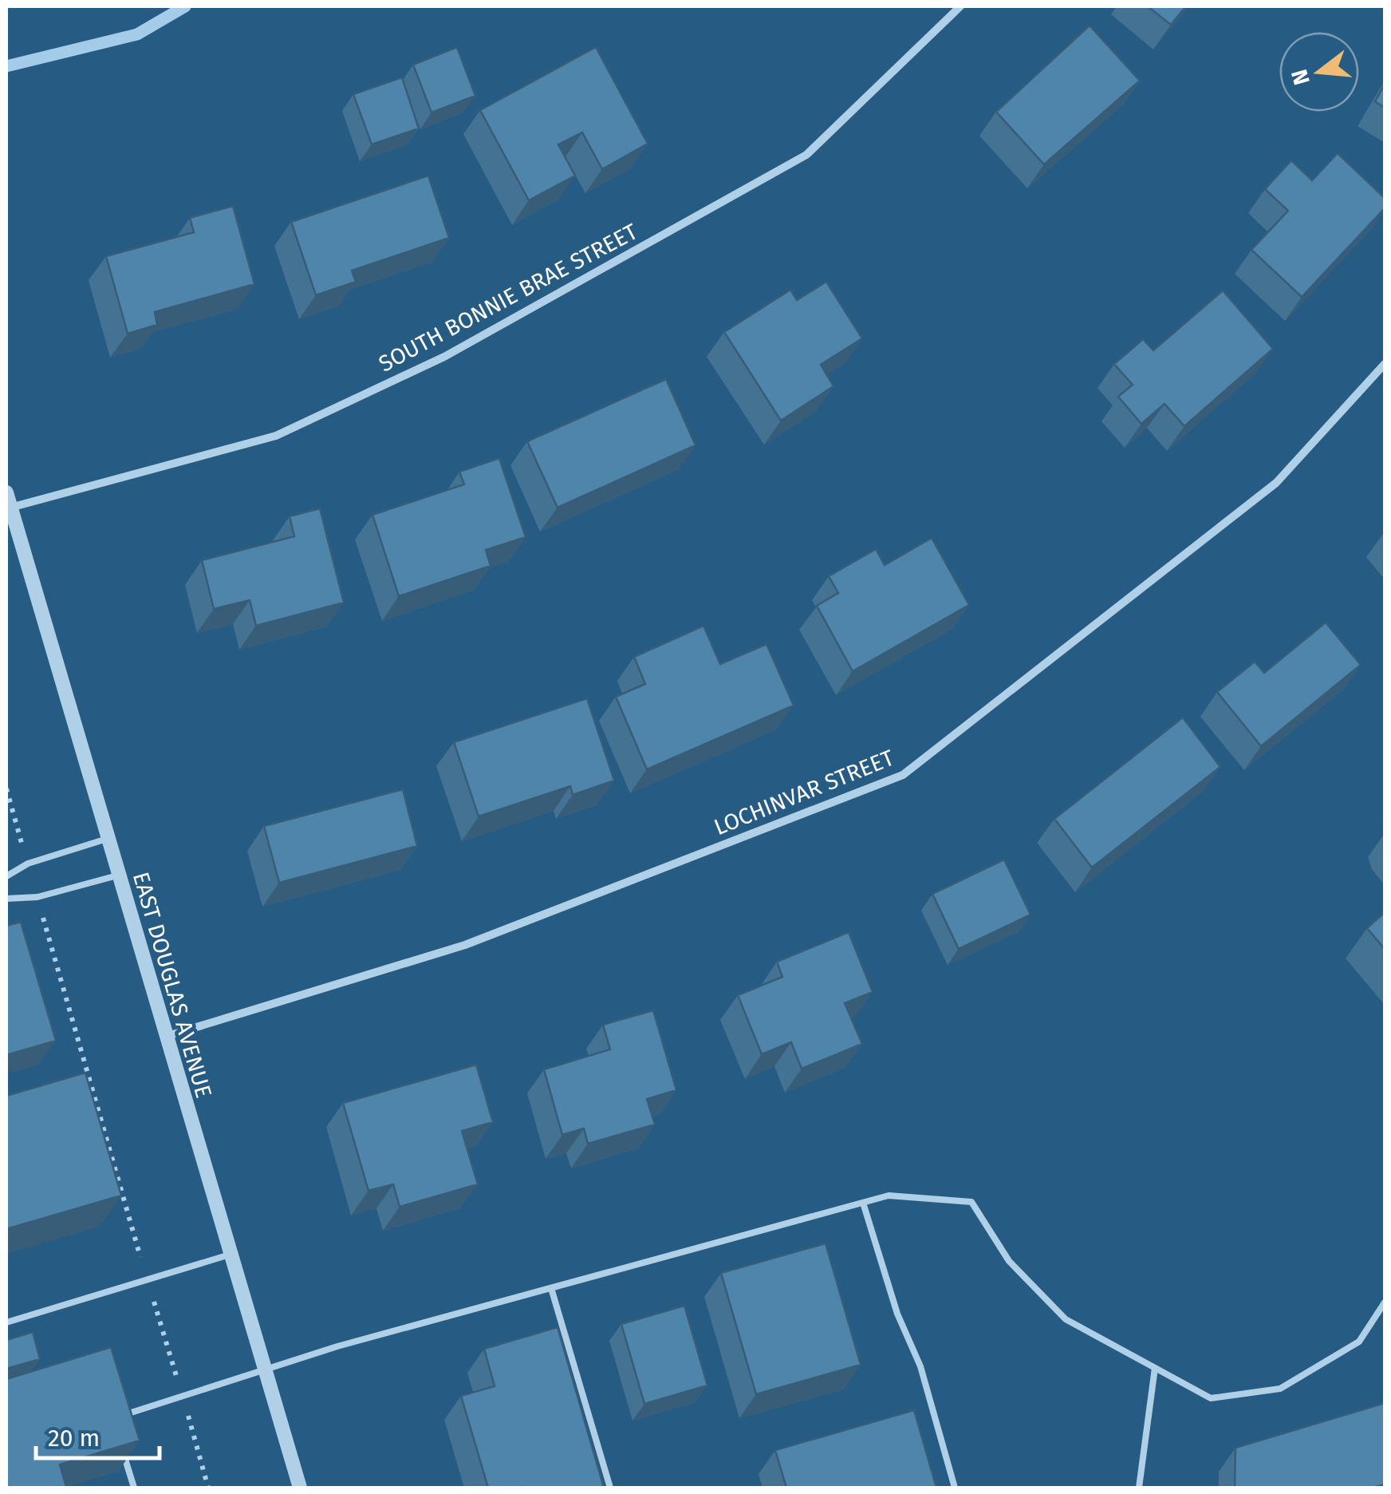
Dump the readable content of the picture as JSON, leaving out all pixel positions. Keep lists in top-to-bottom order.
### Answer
{
  "streets": {
    "street": ["SOUTH BONNIE BRAE STREET", "LOCHINVAR STREET", "EAST DOUGLAS AVENUE"]
  },
  "crossings": [
    ["SOUTH BONNIE BRAE STREET", "EAST DOUGLAS AVENUE"],
    ["LOCHINVAR STREET", "EAST DOUGLAS AVENUE"]
  ],
  "scale_bar": "20 m",
  "north": "left"
}
